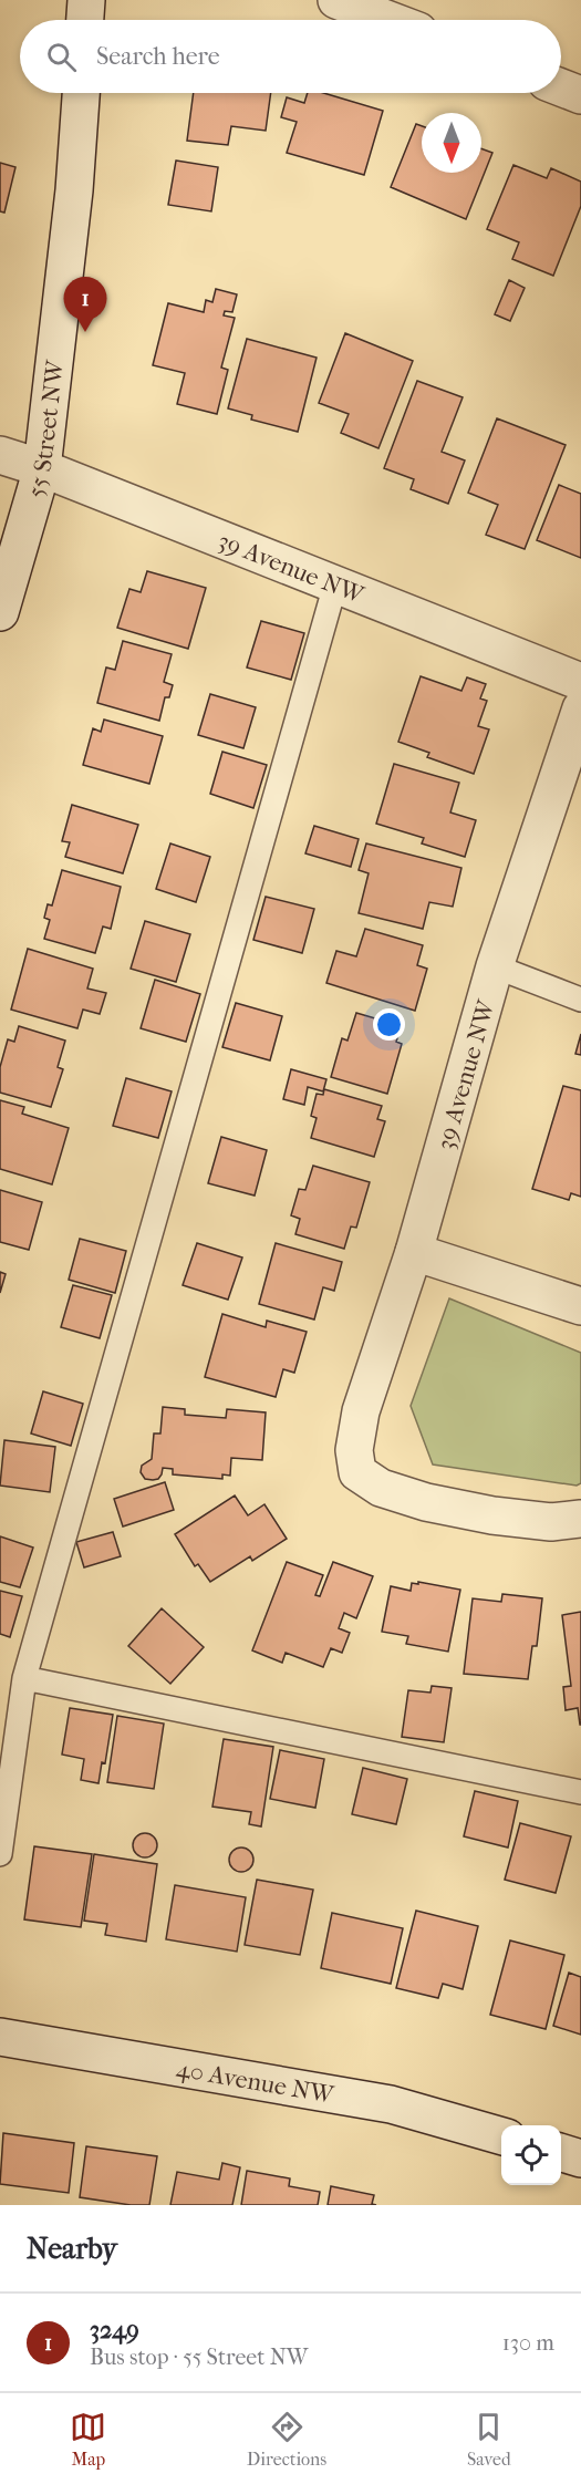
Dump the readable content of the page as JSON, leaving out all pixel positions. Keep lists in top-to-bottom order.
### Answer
{
  "streets": {
    "street": ["55 Street NW", "39 Avenue NW", "40 Avenue NW"]
  },
  "crossings": [
    ["55 Street NW", "39 Avenue NW"]
  ],
  "north": "bottom",
  "page": {
    "search": "Search here",
    "pins": "1",
    "heading": "Nearby",
    "list": [
      {
        "mark": "1",
        "name": "3249",
        "note": "Bus stop · 55 Street NW",
        "value": "130 m"
      }
    ],
    "nav": ["Map", "Directions", "Saved"]
  }
}
